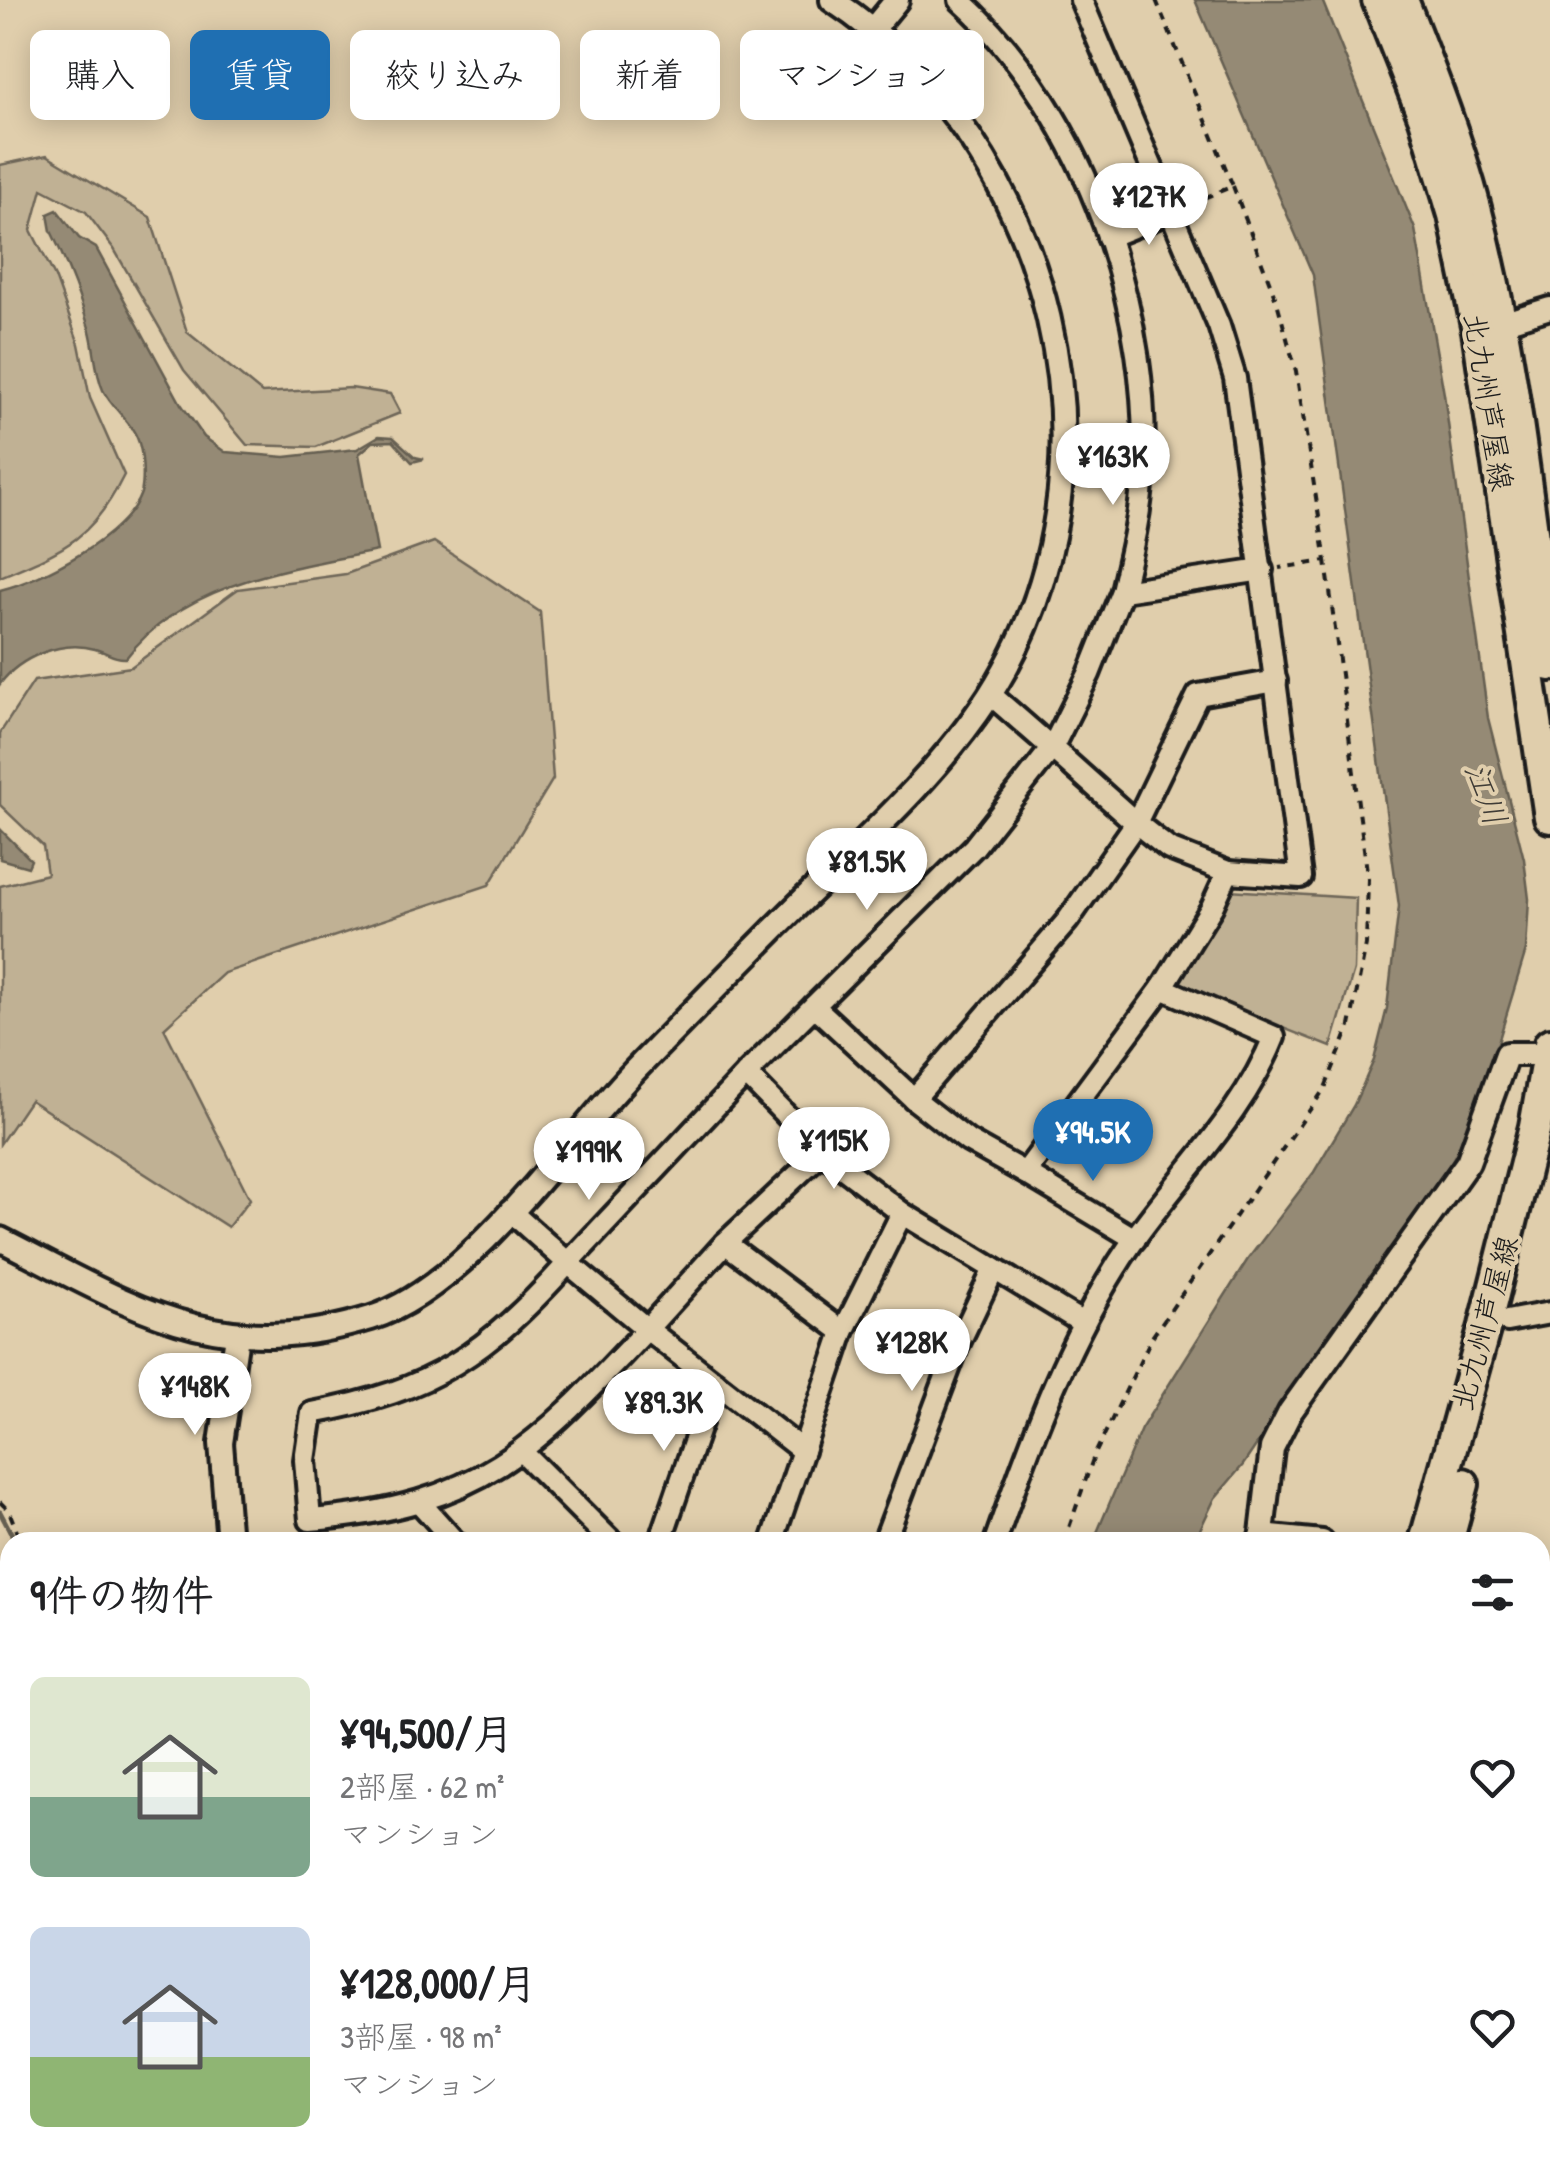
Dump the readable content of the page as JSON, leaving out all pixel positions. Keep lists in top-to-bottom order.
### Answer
{
  "streets": {
    "main road": ["北九州芦屋線"]
  },
  "water": ["江川"],
  "page": {
    "chip": [
      "購入",
      "賃貸",
      "絞り込み",
      "新着",
      "マンション"
    ],
    "price": [
      "¥127K",
      "¥163K",
      "¥81.5K",
      "¥94.5K",
      "¥115K",
      "¥199K",
      "¥128K",
      "¥148K",
      "¥89.3K"
    ],
    "heading": "9件の物件",
    "list": [
      {
        "name": "¥94,500/月",
        "note": "2部屋 · 62 m² · マンション"
      },
      {
        "name": "¥128,000/月",
        "note": "3部屋 · 98 m² · マンション"
      }
    ]
  }
}
